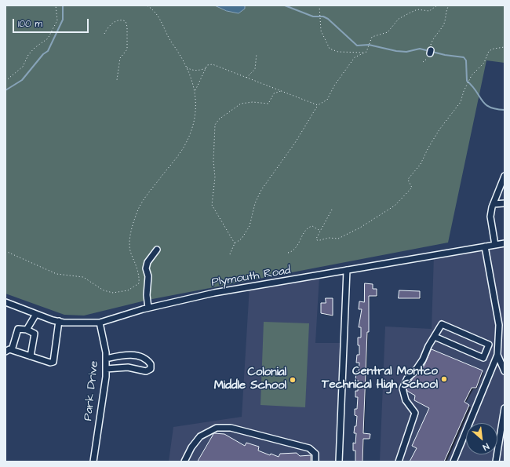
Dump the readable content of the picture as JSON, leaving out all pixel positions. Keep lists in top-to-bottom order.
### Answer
{
  "streets": {
    "street": ["Plymouth Road", "Park Drive"]
  },
  "crossings": [
    ["Plymouth Road", "Park Drive"]
  ],
  "places": ["Central Montco Technical High School", "Colonial Middle School"],
  "scale_bar": "100 m",
  "north": "bottom right"
}
